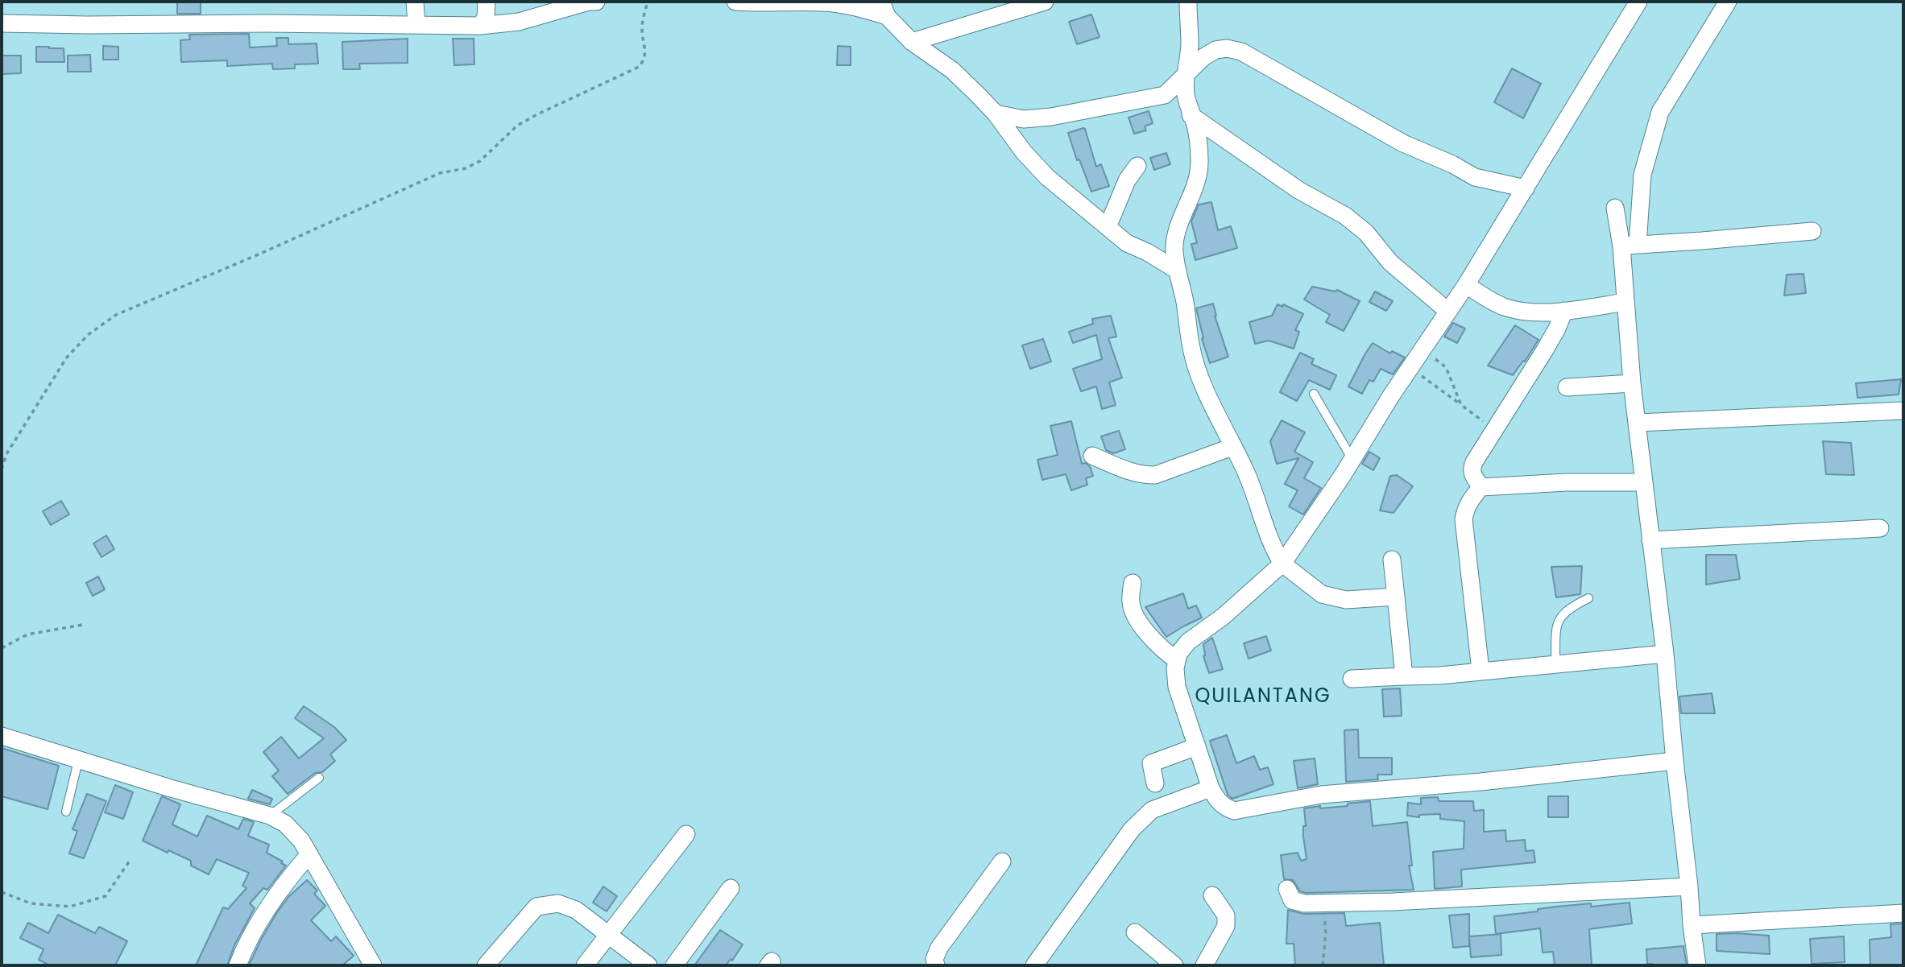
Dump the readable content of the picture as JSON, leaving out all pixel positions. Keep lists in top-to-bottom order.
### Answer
{
  "districts": ["QUILANTANG"]
}
